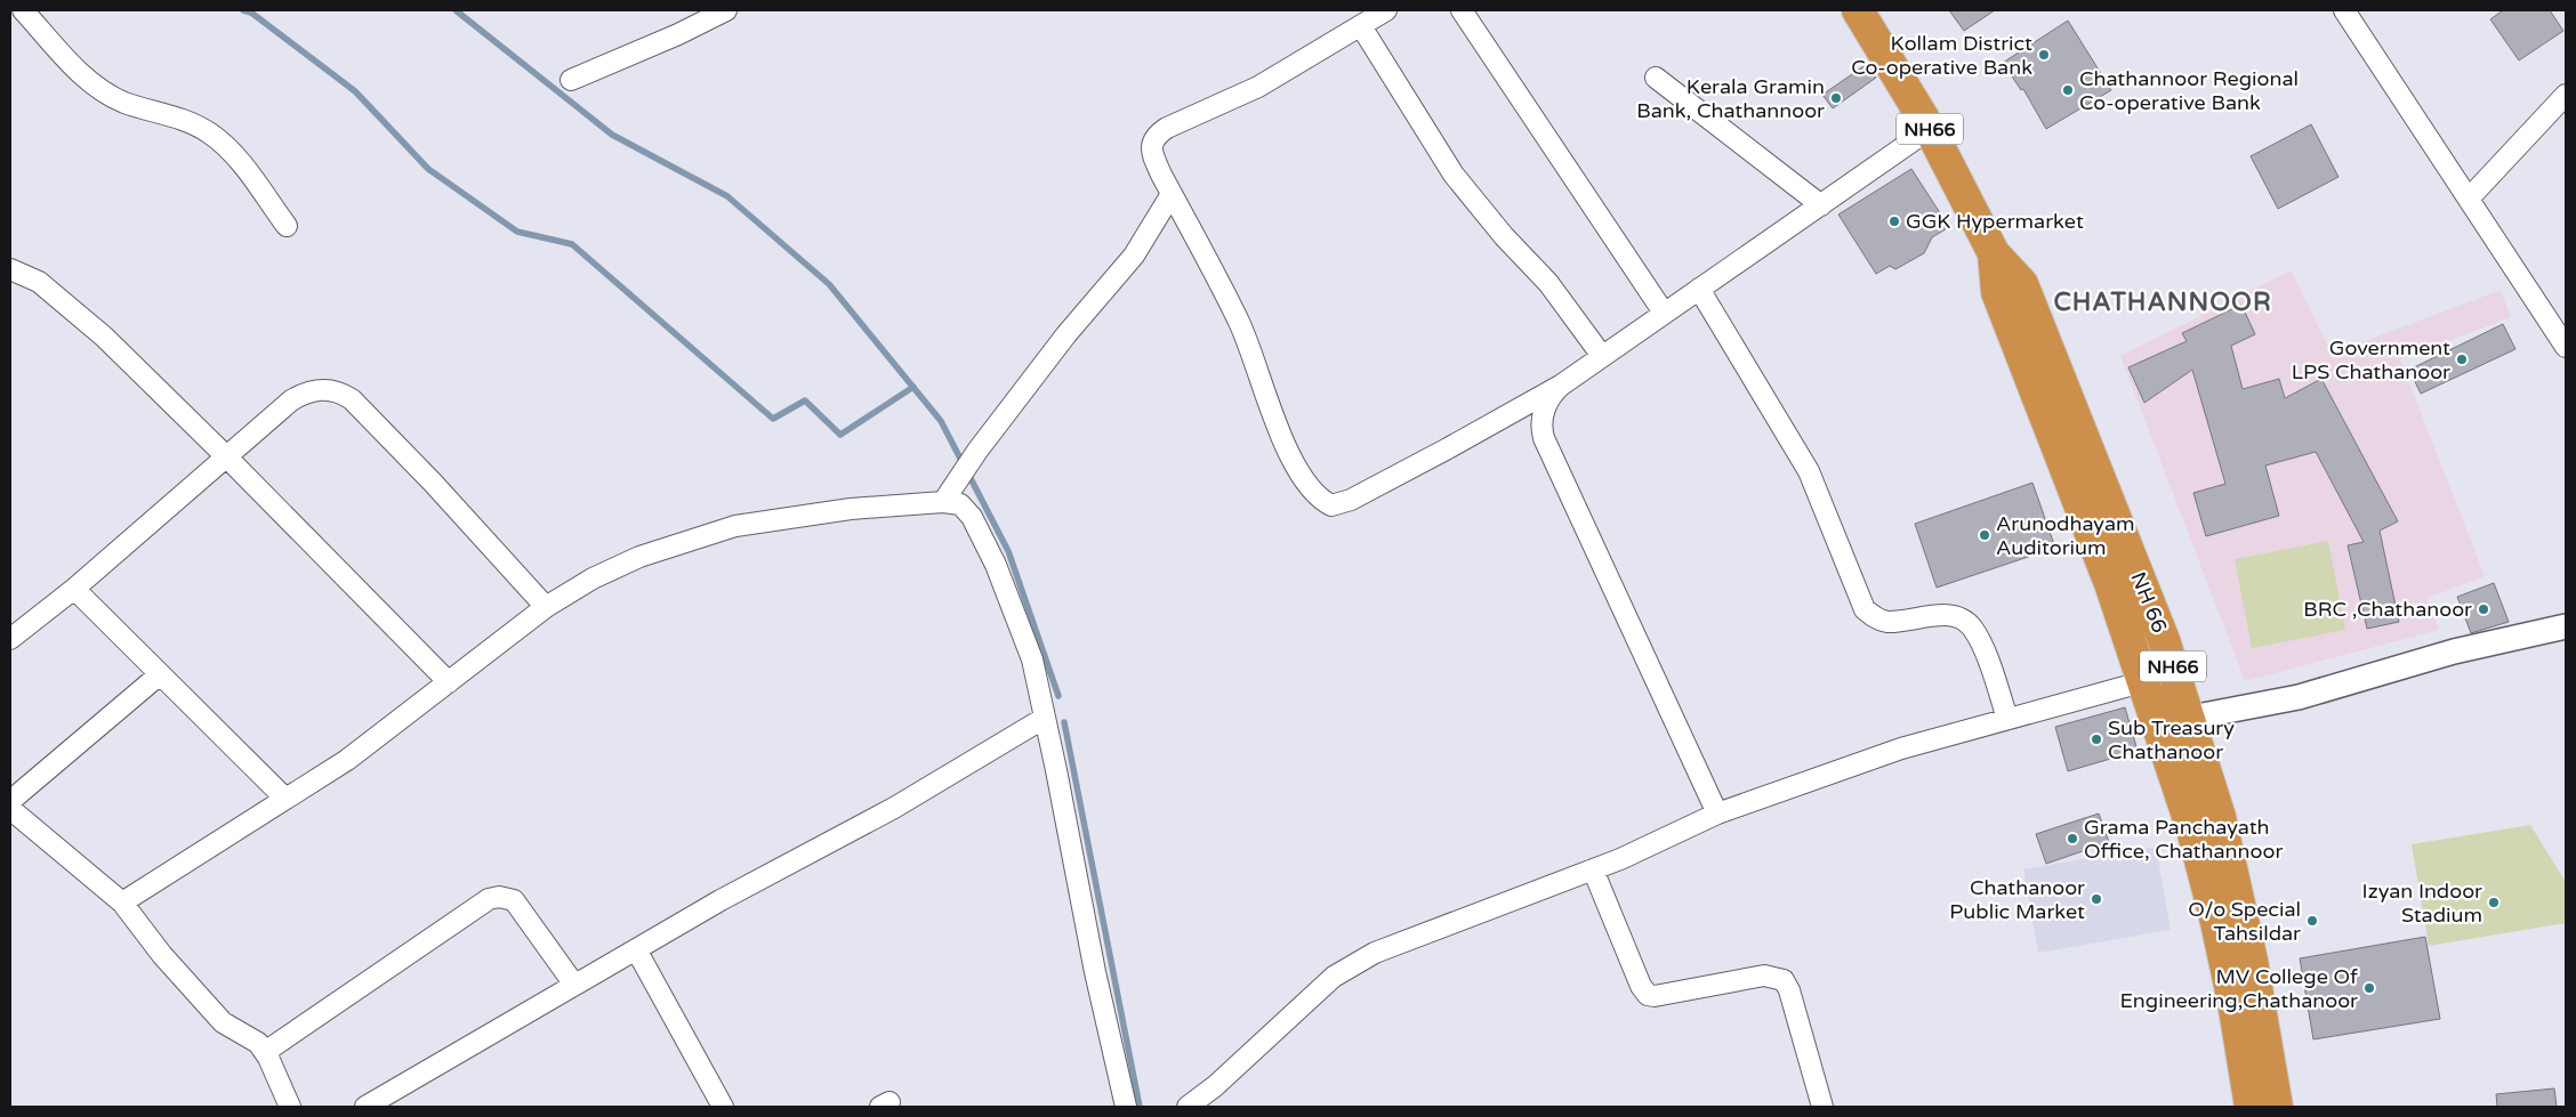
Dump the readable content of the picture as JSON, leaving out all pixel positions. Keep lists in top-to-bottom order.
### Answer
{
  "streets": {
    "highway": ["NH66", "NH 66"]
  },
  "districts": ["CHATHANNOOR"],
  "places": [
    "Kollam District Co-operative Bank",
    "Chathannoor Regional Co-operative Bank",
    "Kerala Gramin Bank, Chathannoor",
    "GGK Hypermarket",
    "Government LPS Chathanoor",
    "Arunodhayam Auditorium",
    "BRC ,Chathanoor",
    "Sub Treasury Chathanoor",
    "Grama Panchayath Office, Chathannoor",
    "Chathanoor Public Market",
    "Izyan Indoor Stadium",
    "O/o Special Tahsildar",
    "MV College Of Engineering,Chathanoor"
  ]
}
